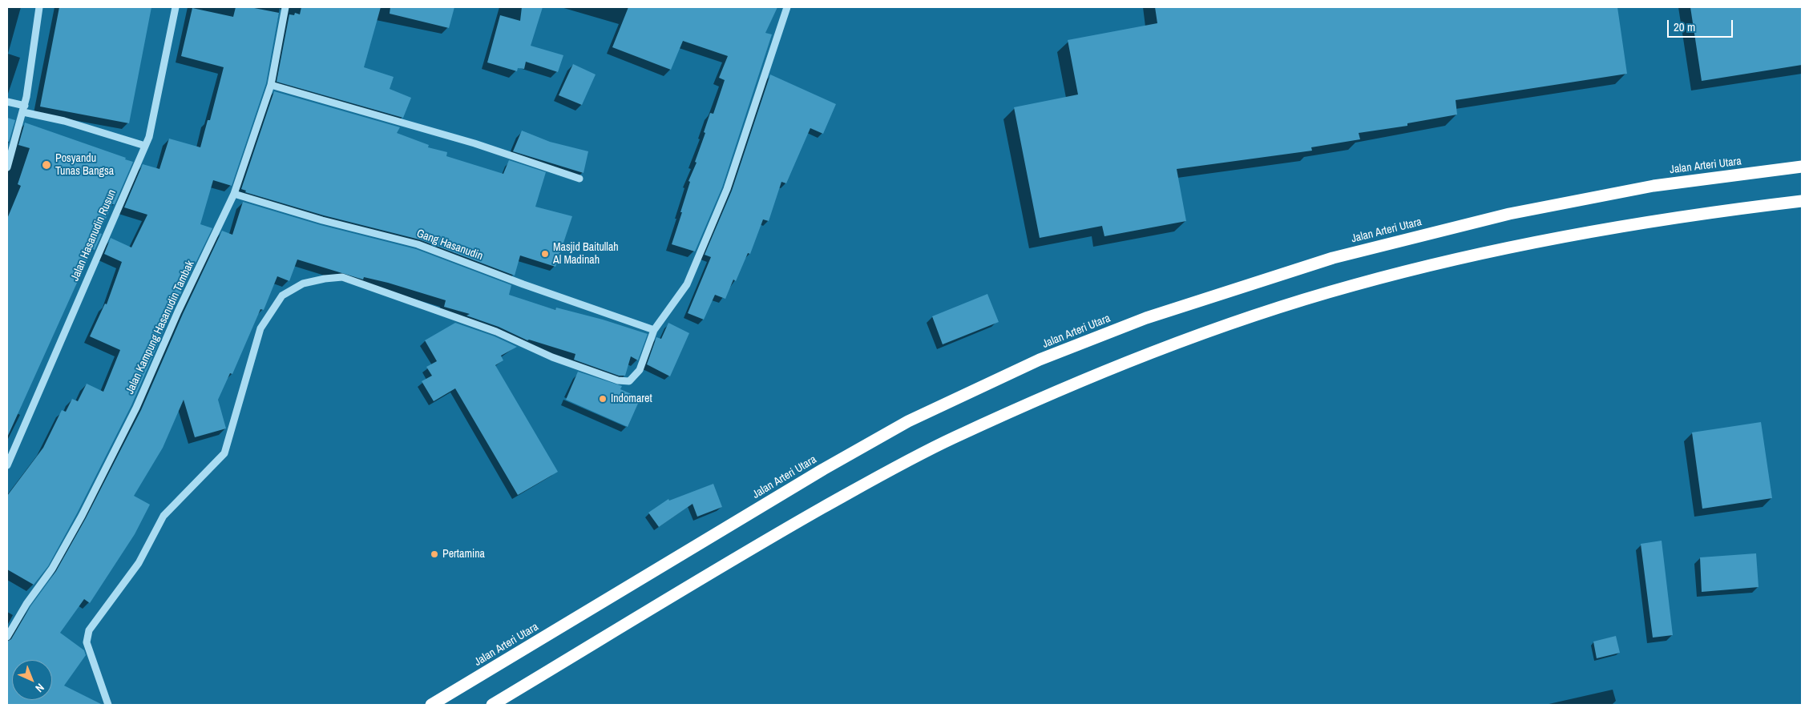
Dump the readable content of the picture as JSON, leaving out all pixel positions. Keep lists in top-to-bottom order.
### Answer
{
  "streets": {
    "highway": ["Jalan Arteri Utara"],
    "street": ["Jalan Hasanudin Rusun", "Gang Hasanudin", "Jalan Kampung Hasanudin Tambak"]
  },
  "crossings": [
    ["Gang Hasanudin", "Jalan Kampung Hasanudin Tambak"]
  ],
  "places": [
    "Posyandu Tunas Bangsa",
    "Masjid Baitullah Al Madinah",
    "Indomaret",
    "Pertamina"
  ],
  "scale_bar": "20 m",
  "north": "bottom right"
}
